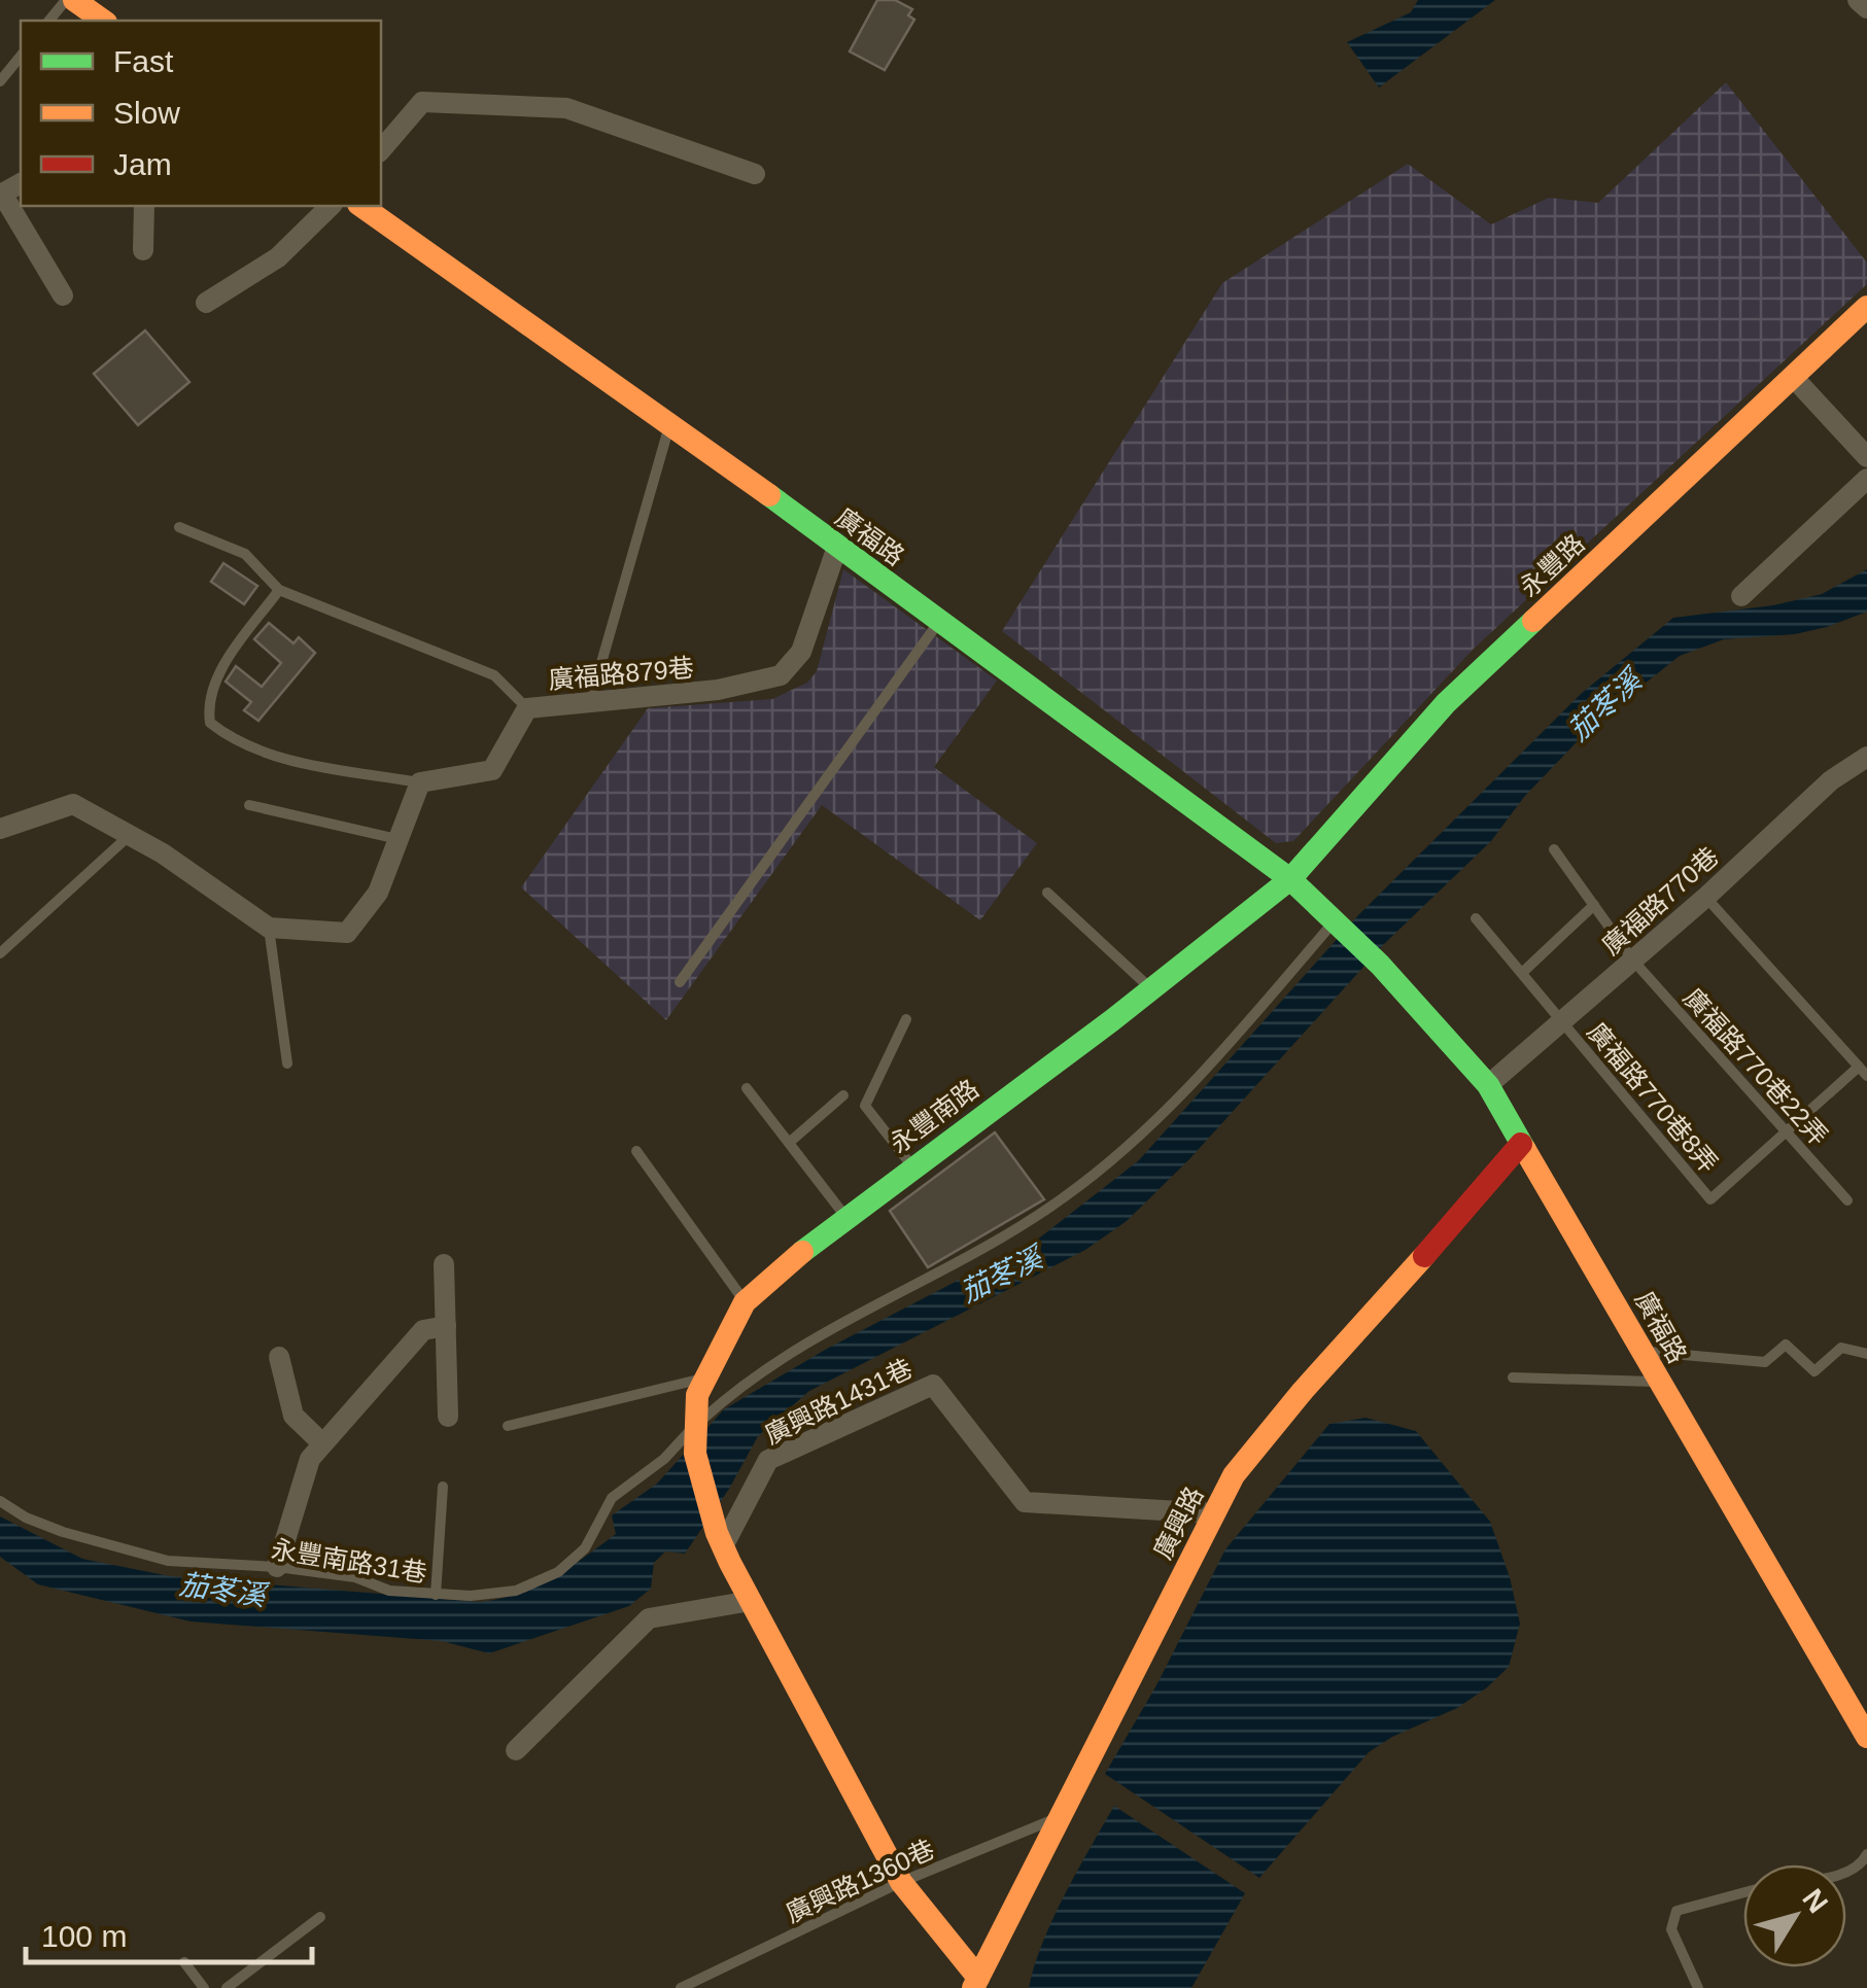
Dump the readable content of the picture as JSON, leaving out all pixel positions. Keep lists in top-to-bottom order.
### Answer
{
  "streets": {
    "street": [
      "廣福路",
      "永豐路",
      "廣福路879巷",
      "廣福路770巷",
      "永豐南路",
      "廣興路1431巷",
      "廣興路"
    ],
    "lane": [
      "廣福路770巷22弄",
      "廣福路770巷8弄",
      "永豐南路31巷",
      "廣興路1360巷"
    ]
  },
  "crossings": [
    ["廣福路", "永豐路"],
    ["廣福路", "廣福路879巷"],
    ["廣福路", "廣福路770巷"],
    ["廣福路", "永豐南路"],
    ["廣福路", "廣興路"],
    ["廣福路", "永豐南路31巷"],
    ["永豐路", "永豐南路"],
    ["廣福路770巷", "廣福路770巷22弄"],
    ["廣福路770巷", "廣福路770巷8弄"],
    ["廣福路770巷22弄", "廣福路770巷8弄"],
    ["永豐南路", "廣興路1431巷"],
    ["永豐南路", "永豐南路31巷"],
    ["廣興路1431巷", "廣興路"],
    ["廣興路", "廣興路1360巷"]
  ],
  "water": ["茄苳溪"],
  "legend": ["Fast", "Slow", "Jam"],
  "scale_bar": "100 m",
  "north": "top right"
}
